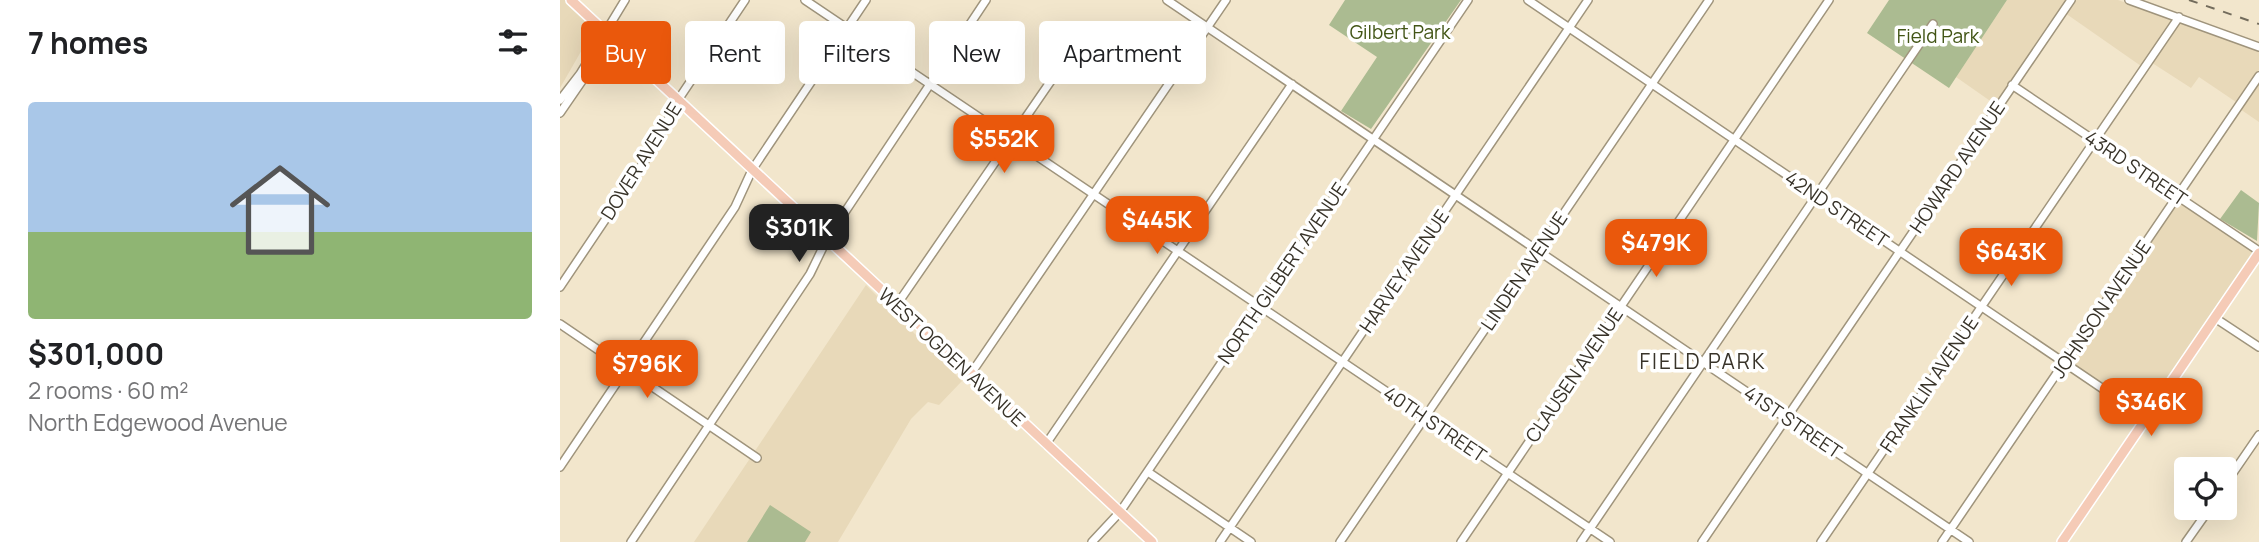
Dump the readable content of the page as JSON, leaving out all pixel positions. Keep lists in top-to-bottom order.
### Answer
{
  "streets": {
    "main road": ["WEST OGDEN AVENUE"],
    "street": [
      "DOVER AVENUE",
      "HOWARD AVENUE",
      "43RD STREET",
      "42ND STREET",
      "HARVEY AVENUE",
      "LINDEN AVENUE",
      "NORTH GILBERT AVENUE",
      "JOHNSON AVENUE",
      "CLAUSEN AVENUE",
      "FRANKLIN AVENUE",
      "41ST STREET",
      "40TH STREET"
    ]
  },
  "crossings": [
    ["DOVER AVENUE", "WEST OGDEN AVENUE"],
    ["HOWARD AVENUE", "43RD STREET"],
    ["HOWARD AVENUE", "42ND STREET"],
    ["HOWARD AVENUE", "41ST STREET"],
    ["43RD STREET", "JOHNSON AVENUE"],
    ["43RD STREET", "FRANKLIN AVENUE"],
    ["42ND STREET", "HARVEY AVENUE"],
    ["42ND STREET", "LINDEN AVENUE"],
    ["42ND STREET", "JOHNSON AVENUE"],
    ["42ND STREET", "CLAUSEN AVENUE"],
    ["42ND STREET", "FRANKLIN AVENUE"],
    ["HARVEY AVENUE", "41ST STREET"],
    ["HARVEY AVENUE", "40TH STREET"],
    ["LINDEN AVENUE", "41ST STREET"],
    ["LINDEN AVENUE", "40TH STREET"],
    ["NORTH GILBERT AVENUE", "WEST OGDEN AVENUE"],
    ["NORTH GILBERT AVENUE", "41ST STREET"],
    ["NORTH GILBERT AVENUE", "40TH STREET"],
    ["JOHNSON AVENUE", "41ST STREET"],
    ["CLAUSEN AVENUE", "41ST STREET"],
    ["CLAUSEN AVENUE", "40TH STREET"],
    ["FRANKLIN AVENUE", "41ST STREET"]
  ],
  "districts": ["FIELD PARK"],
  "parks": ["Gilbert Park", "Field Park"],
  "page": {
    "heading": "7 homes",
    "chip": [
      "Buy",
      "Rent",
      "Filters",
      "New",
      "Apartment"
    ],
    "list": [
      {
        "name": "$301,000",
        "note": "2 rooms · 60 m² · North Edgewood Avenue"
      }
    ],
    "price": [
      "$552K",
      "$445K",
      "$301K",
      "$479K",
      "$643K",
      "$796K",
      "$346K"
    ]
  }
}
